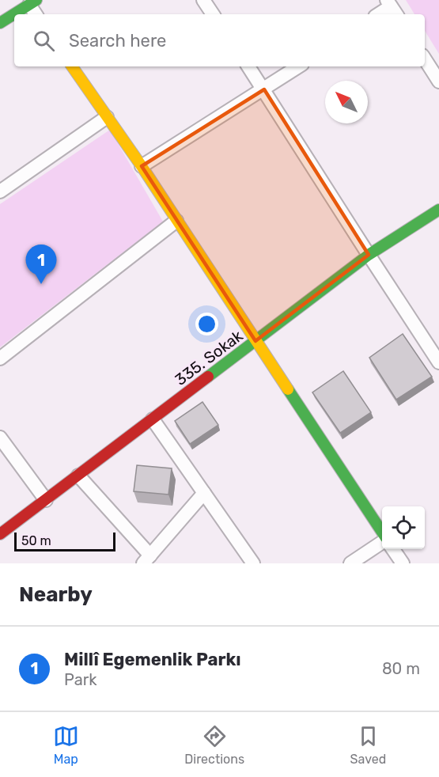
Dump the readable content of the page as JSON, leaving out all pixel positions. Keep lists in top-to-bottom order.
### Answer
{
  "streets": {
    "street": ["335. Sokak"]
  },
  "scale_bar": "50 m",
  "north": "top left",
  "page": {
    "search": "Search here",
    "pins": "1",
    "scale": "50 m",
    "heading": "Nearby",
    "list": [
      {
        "mark": "1",
        "name": "Millî Egemenlik Parkı",
        "note": "Park",
        "value": "80 m"
      }
    ],
    "nav": ["Map", "Directions", "Saved"]
  }
}
